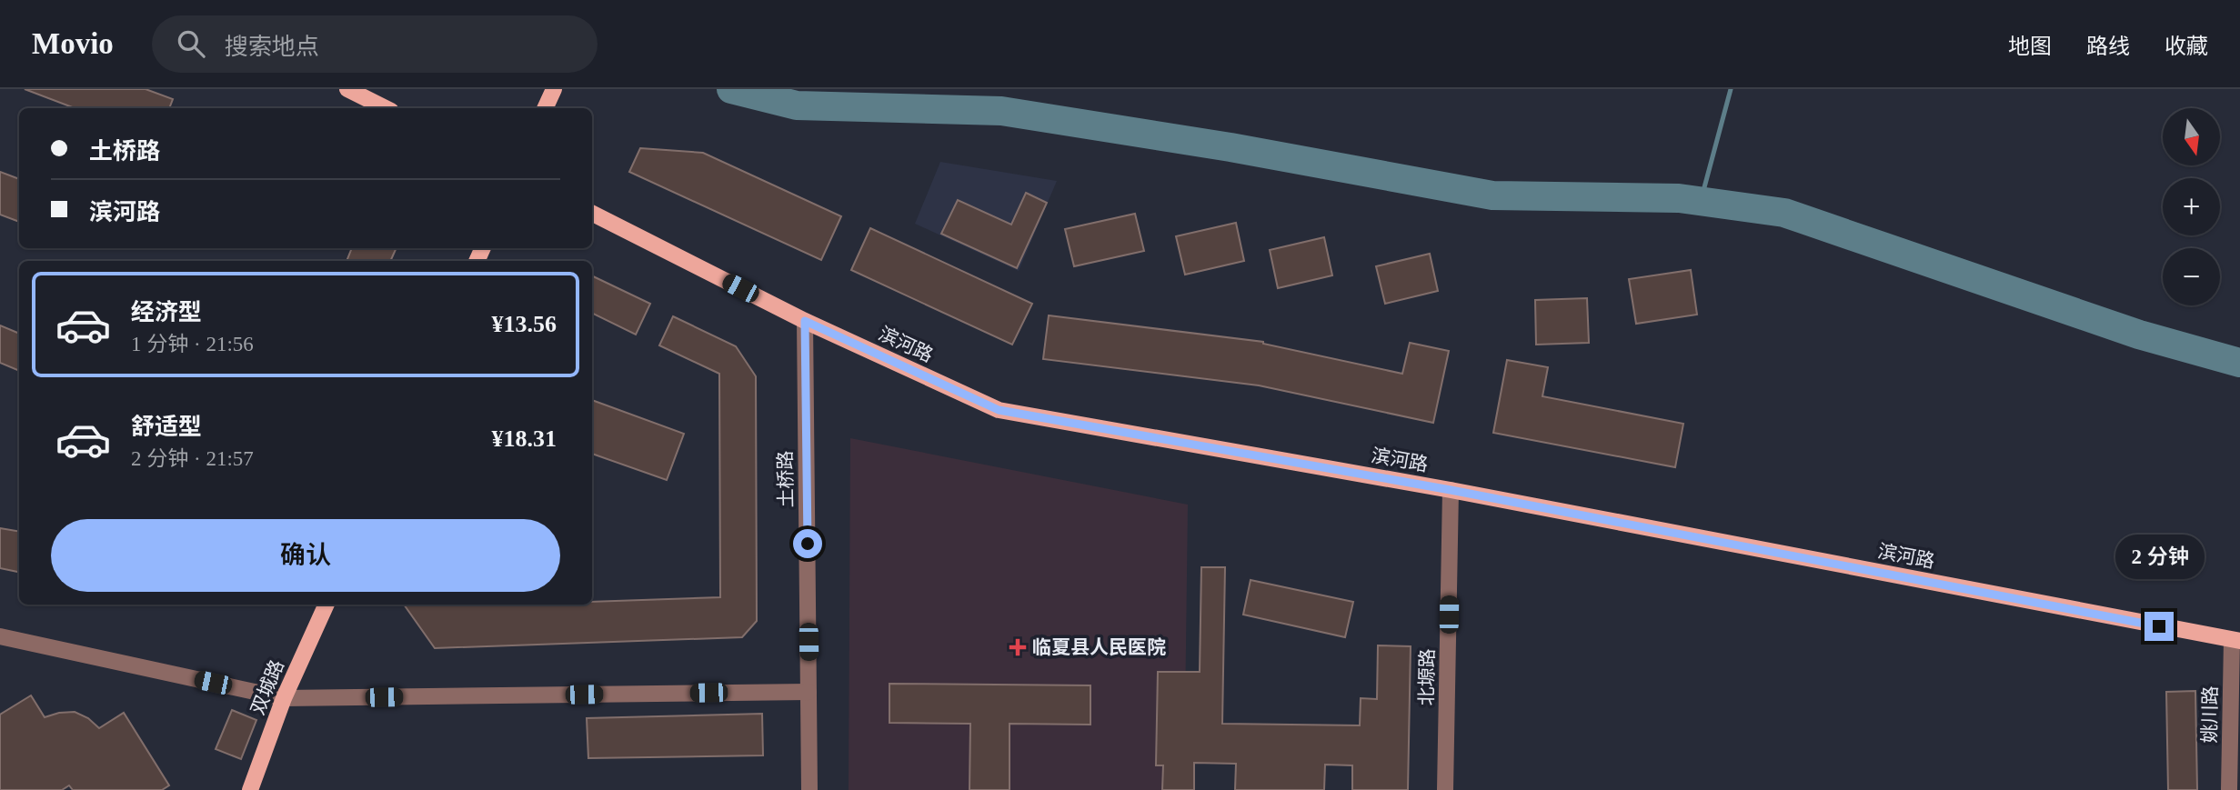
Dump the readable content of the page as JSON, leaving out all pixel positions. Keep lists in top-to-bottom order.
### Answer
{
  "streets": {
    "main road": ["滨河路", "双城路"],
    "street": ["土桥路", "北塬路", "姚川路"]
  },
  "crossings": [
    ["滨河路", "土桥路"],
    ["滨河路", "北塬路"],
    ["滨河路", "姚川路"]
  ],
  "places": {
    "health": ["临夏县人民医院"]
  },
  "north": "bottom",
  "page": {
    "header": "Movio",
    "search": "搜索地点",
    "nav": ["地图", "路线", "收藏"],
    "map_buttons": ["+", "−"],
    "banner": ["土桥路", "滨河路"],
    "list": [
      {
        "name": "经济型",
        "note": "1 分钟 · 21:56",
        "value": "¥13.56"
      },
      {
        "name": "舒适型",
        "note": "2 分钟 · 21:57",
        "value": "¥18.31"
      }
    ],
    "buttons": "确认",
    "bubble": "2 分钟"
  }
}
